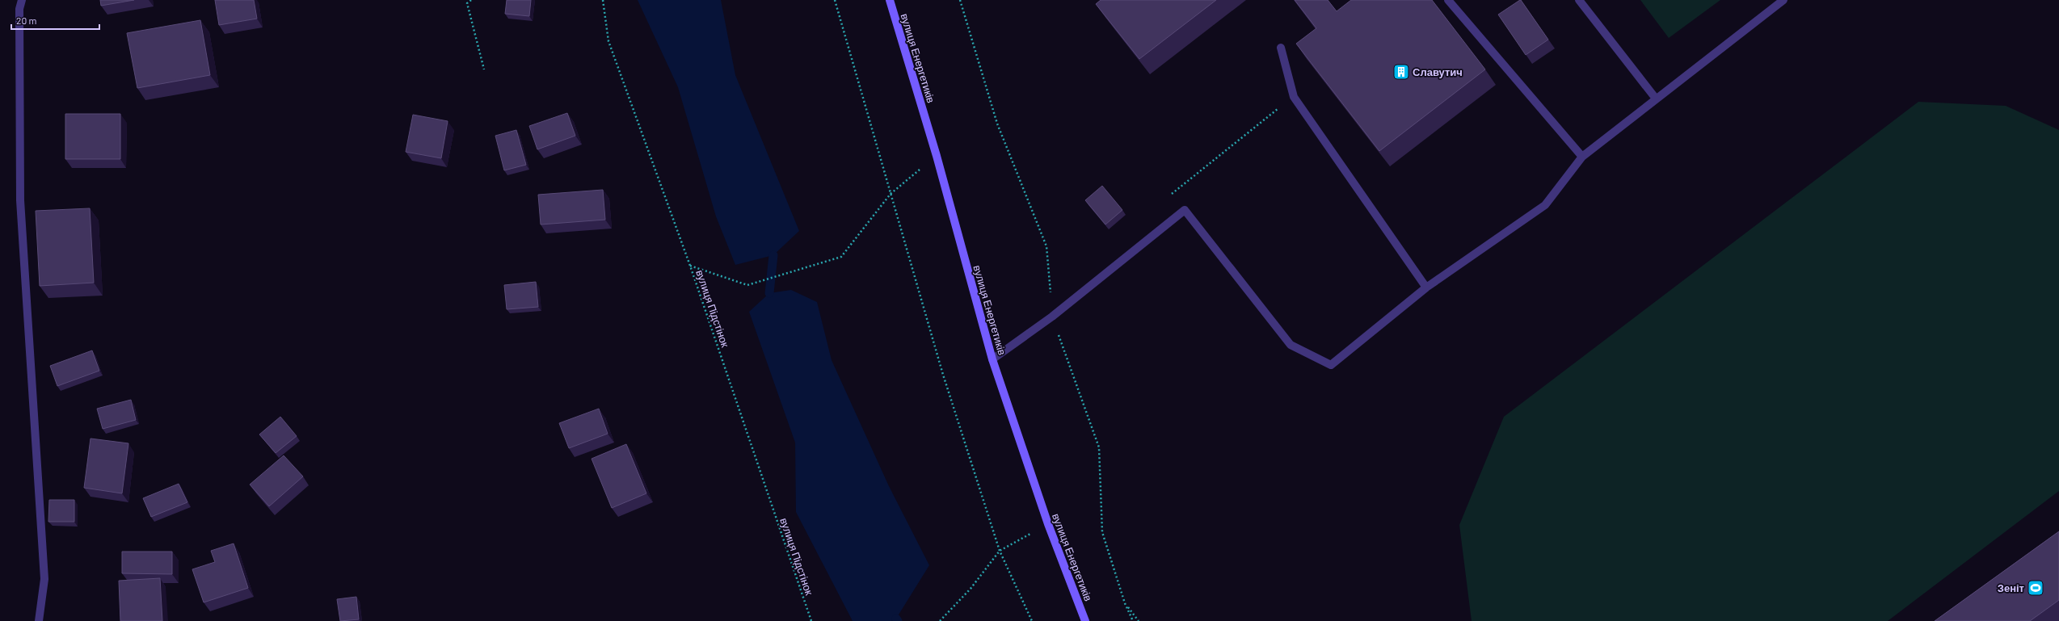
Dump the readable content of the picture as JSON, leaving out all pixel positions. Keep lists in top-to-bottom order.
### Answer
{
  "streets": {
    "main road": ["вулиця Енергетиків"],
    "path": ["вулиця Підстінок"]
  },
  "places": {
    "building": ["Славутич"],
    "sports": ["Зеніт"]
  },
  "scale_bar": "20 m"
}
